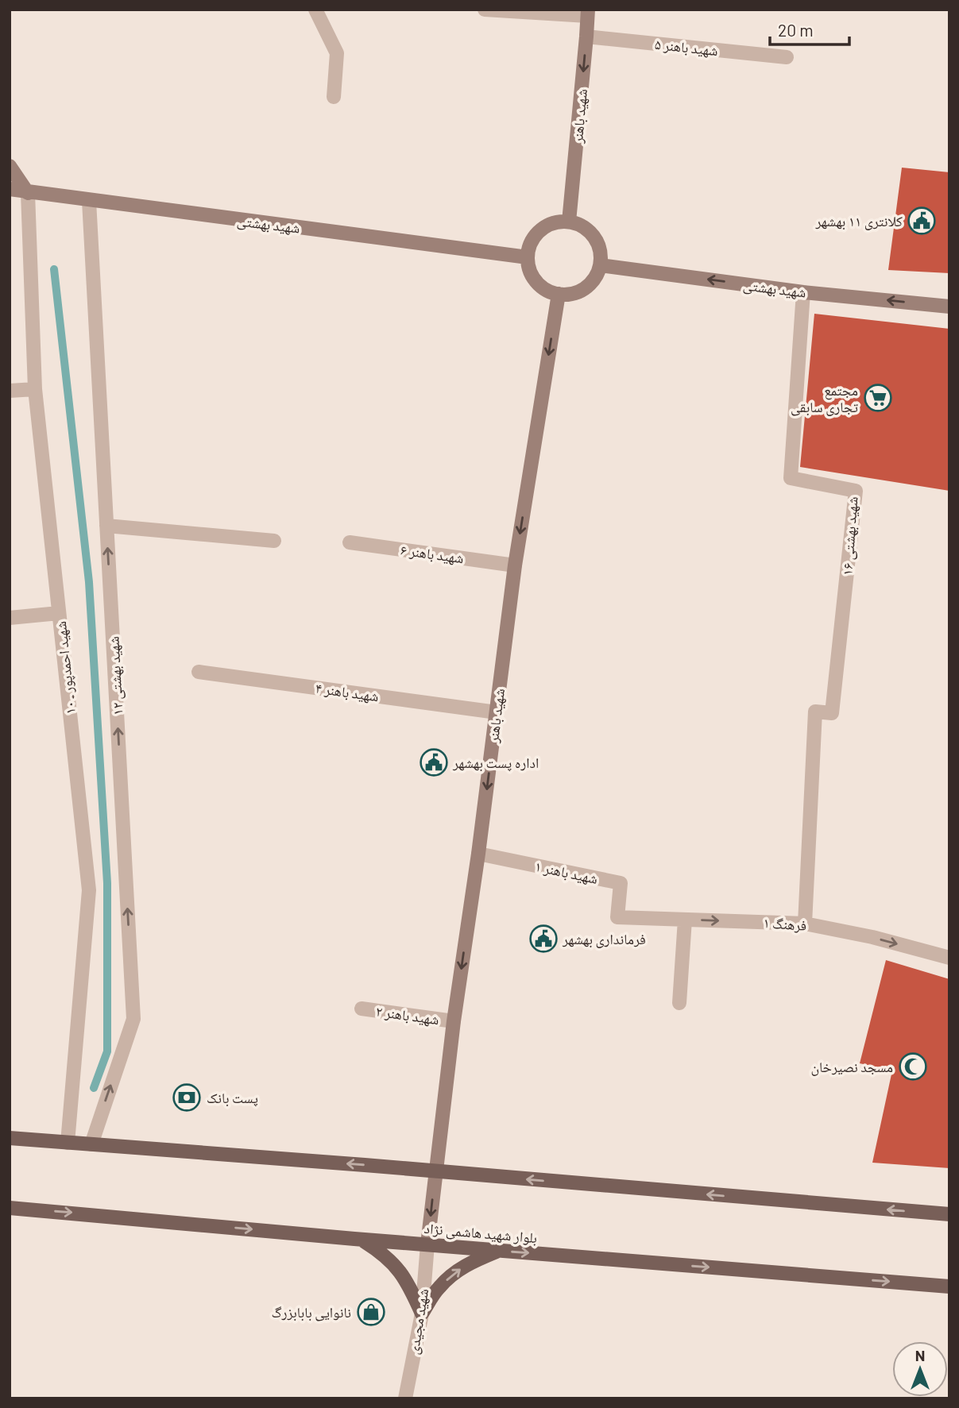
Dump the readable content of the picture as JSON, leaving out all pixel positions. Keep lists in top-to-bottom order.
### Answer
{
  "streets": {
    "main road": ["شهید باهنر", "شهید بهشتی", "بلوار شهید هاشمی نژاد"],
    "street": [
      "شهید باهنر ۵",
      "شهید بهشتی ۱۶",
      "شهید باهنر ۶",
      "شهید احمدپور ـ ۱۰",
      "شهید بهشتی ۱۲",
      "شهید باهنر ۴",
      "شهید باهنر ۱",
      "فرهنگ ۱",
      "شهید باهنر ۲",
      "شهید مجیدی"
    ]
  },
  "crossings": [
    ["شهید باهنر ۵", "شهید باهنر"],
    ["شهید باهنر", "شهید بهشتی"],
    ["شهید باهنر", "شهید باهنر ۶"],
    ["شهید باهنر", "شهید باهنر ۴"],
    ["شهید باهنر", "شهید باهنر ۱"],
    ["شهید باهنر", "شهید باهنر ۲"],
    ["شهید باهنر", "بلوار شهید هاشمی نژاد"],
    ["شهید باهنر", "شهید مجیدی"],
    ["شهید بهشتی", "شهید بهشتی ۱۶"],
    ["شهید بهشتی", "شهید احمدپور ـ ۱۰"],
    ["شهید بهشتی", "شهید بهشتی ۱۲"],
    ["شهید بهشتی ۱۶", "فرهنگ ۱"],
    ["شهید باهنر ۱", "فرهنگ ۱"],
    ["بلوار شهید هاشمی نژاد", "شهید مجیدی"]
  ],
  "one_way": [
    "شهید باهنر",
    "شهید بهشتی",
    "شهید بهشتی ۱۲",
    "فرهنگ ۱"
  ],
  "places": {
    "public building": ["کلانتری ۱۱ بهشهر", "اداره پست بهشهر", "فرمانداری بهشهر"],
    "supermarket": ["مجتمع تجاری سابقی"],
    "mosque": ["مسجد نصیرخان"],
    "bank": ["پست بانک"],
    "shop": ["نانوایی بابابزرگ"]
  },
  "scale_bar": "20 m",
  "north": "top"
}
